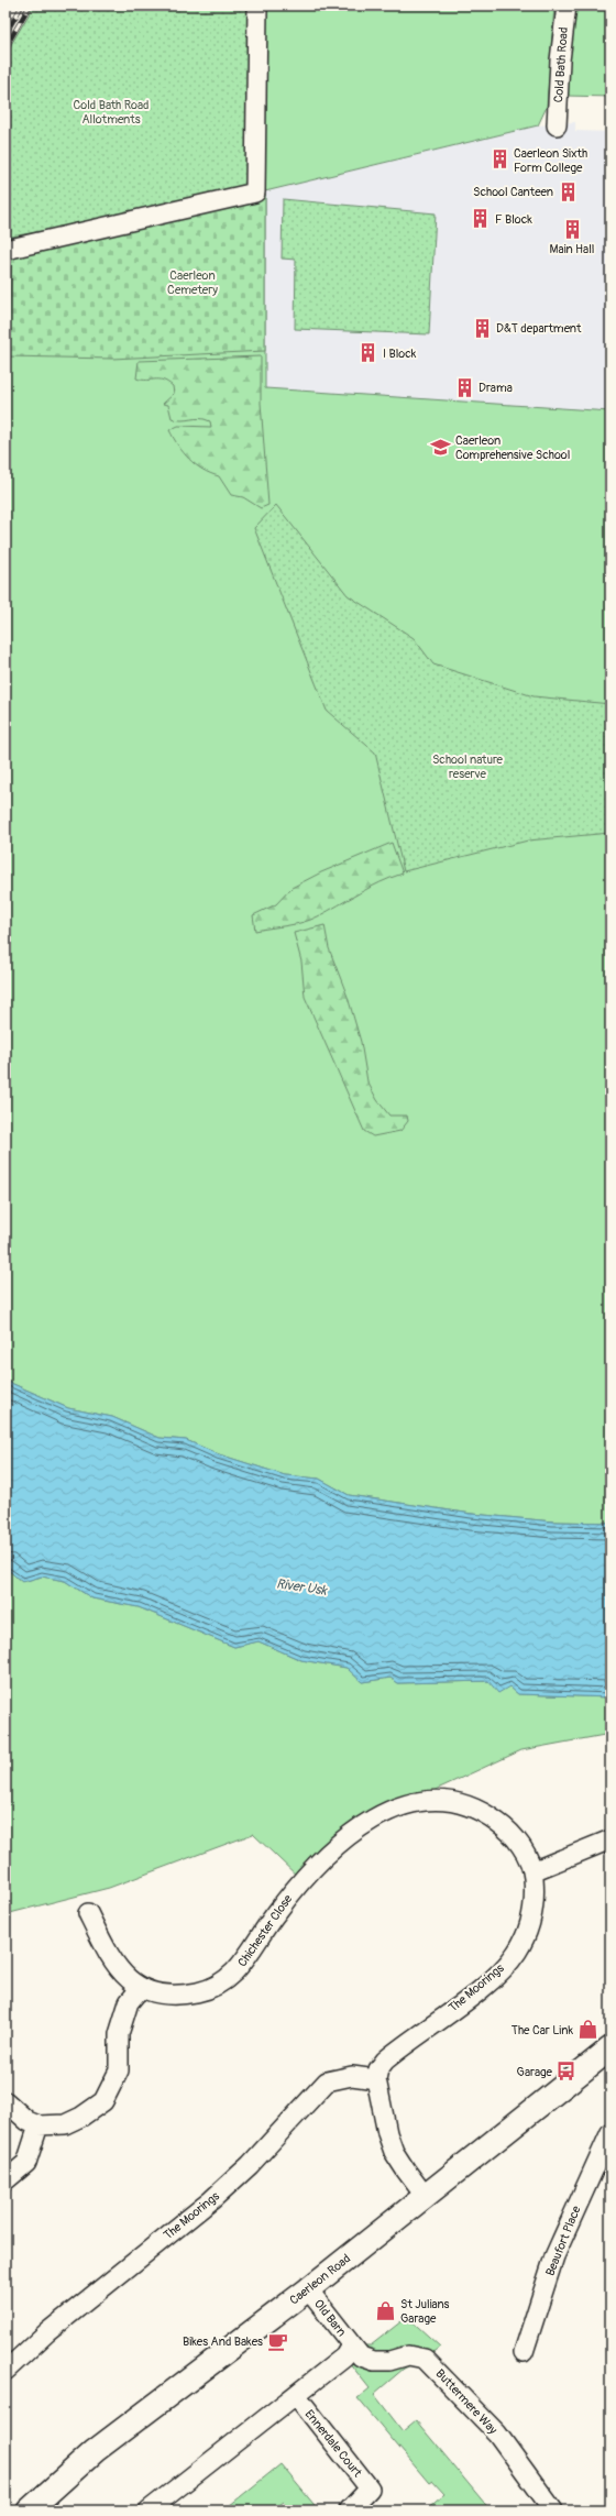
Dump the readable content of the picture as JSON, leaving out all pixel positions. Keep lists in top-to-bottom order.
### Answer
{
  "streets": {
    "main road": ["Caerleon Road"],
    "street": [
      "Cold Bath Road",
      "Chichester Close",
      "The Moorings",
      "Beaufort Place",
      "Old Barn",
      "Buttermere Way",
      "Ennerdale Court"
    ]
  },
  "crossings": [
    ["Chichester Close", "The Moorings"],
    ["Caerleon Road", "Old Barn"],
    ["Old Barn", "Buttermere Way"]
  ],
  "water": ["River Usk"],
  "parks": ["Cold Bath Road Allotments", "Caerleon Cemetery", "School nature reserve"],
  "places": {
    "building": [
      "Caerleon Sixth Form College",
      "School Canteen",
      "F Block",
      "Main Hall",
      "D&T department",
      "I Block",
      "Drama"
    ],
    "school or university": ["Caerleon Comprehensive School"],
    "shop": ["The Car Link", "St Julians Garage"],
    "bus stop": ["Garage"],
    "cafe": ["Bikes And Bakes"]
  }
}
